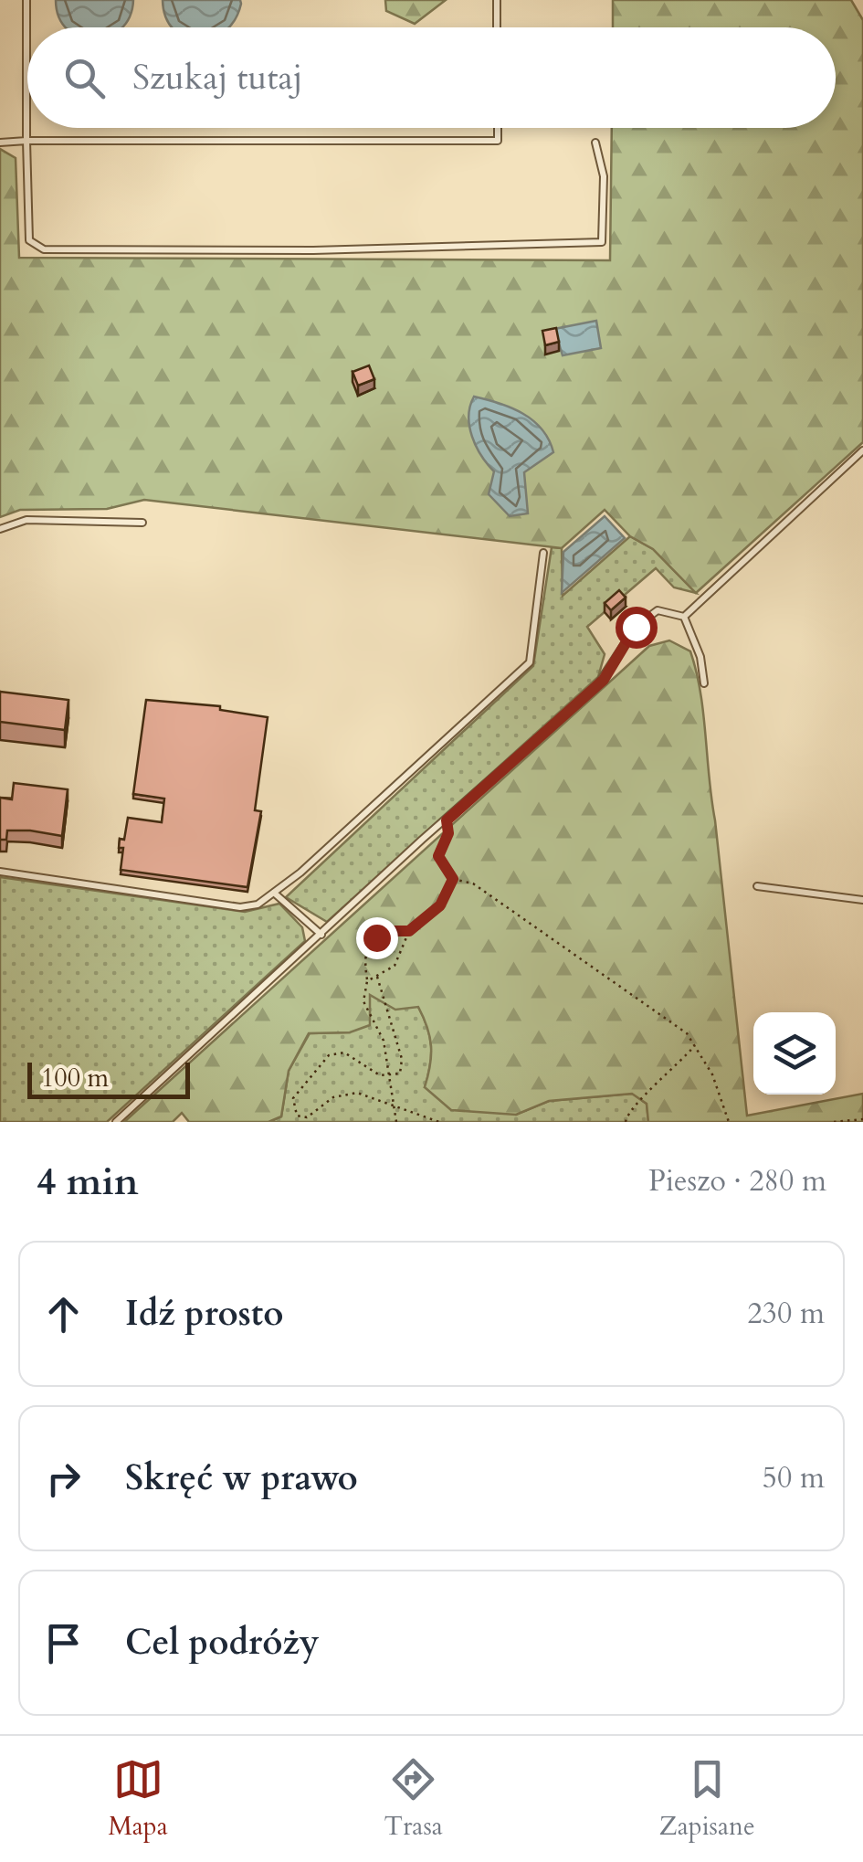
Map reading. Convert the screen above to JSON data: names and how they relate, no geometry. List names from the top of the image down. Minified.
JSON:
{"scale_bar":"100 m","page":{"search":"Szukaj tutaj","scale":"100 m","heading":["4 min","Pieszo · 280 m"],"list":[["Idź prosto","230 m"],["Skręć w prawo","50 m"],"Cel podróży"],"nav":["Mapa","Trasa","Zapisane"]}}
